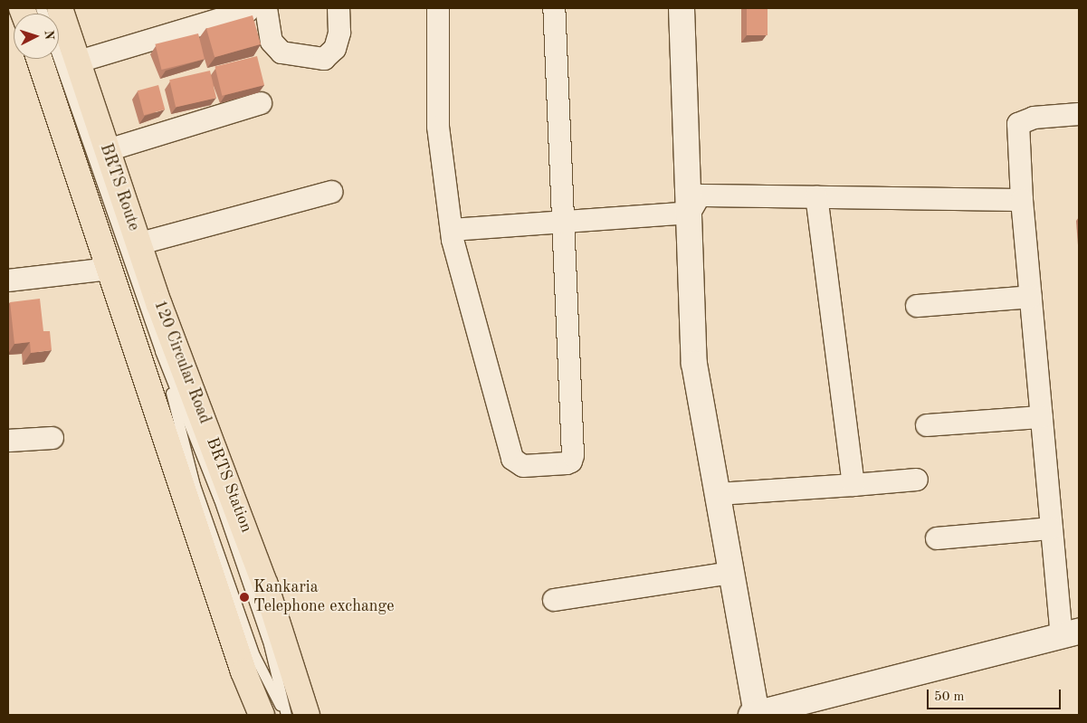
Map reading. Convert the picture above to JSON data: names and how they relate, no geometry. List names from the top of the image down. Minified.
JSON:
{"streets":{"main road":["120 Circular Road"],"lane":["BRTS Route","BRTS Station"]},"crossings":[["BRTS Route","BRTS Station"]],"places":["Kankaria Telephone exchange"],"scale_bar":"50 m","north":"right"}
